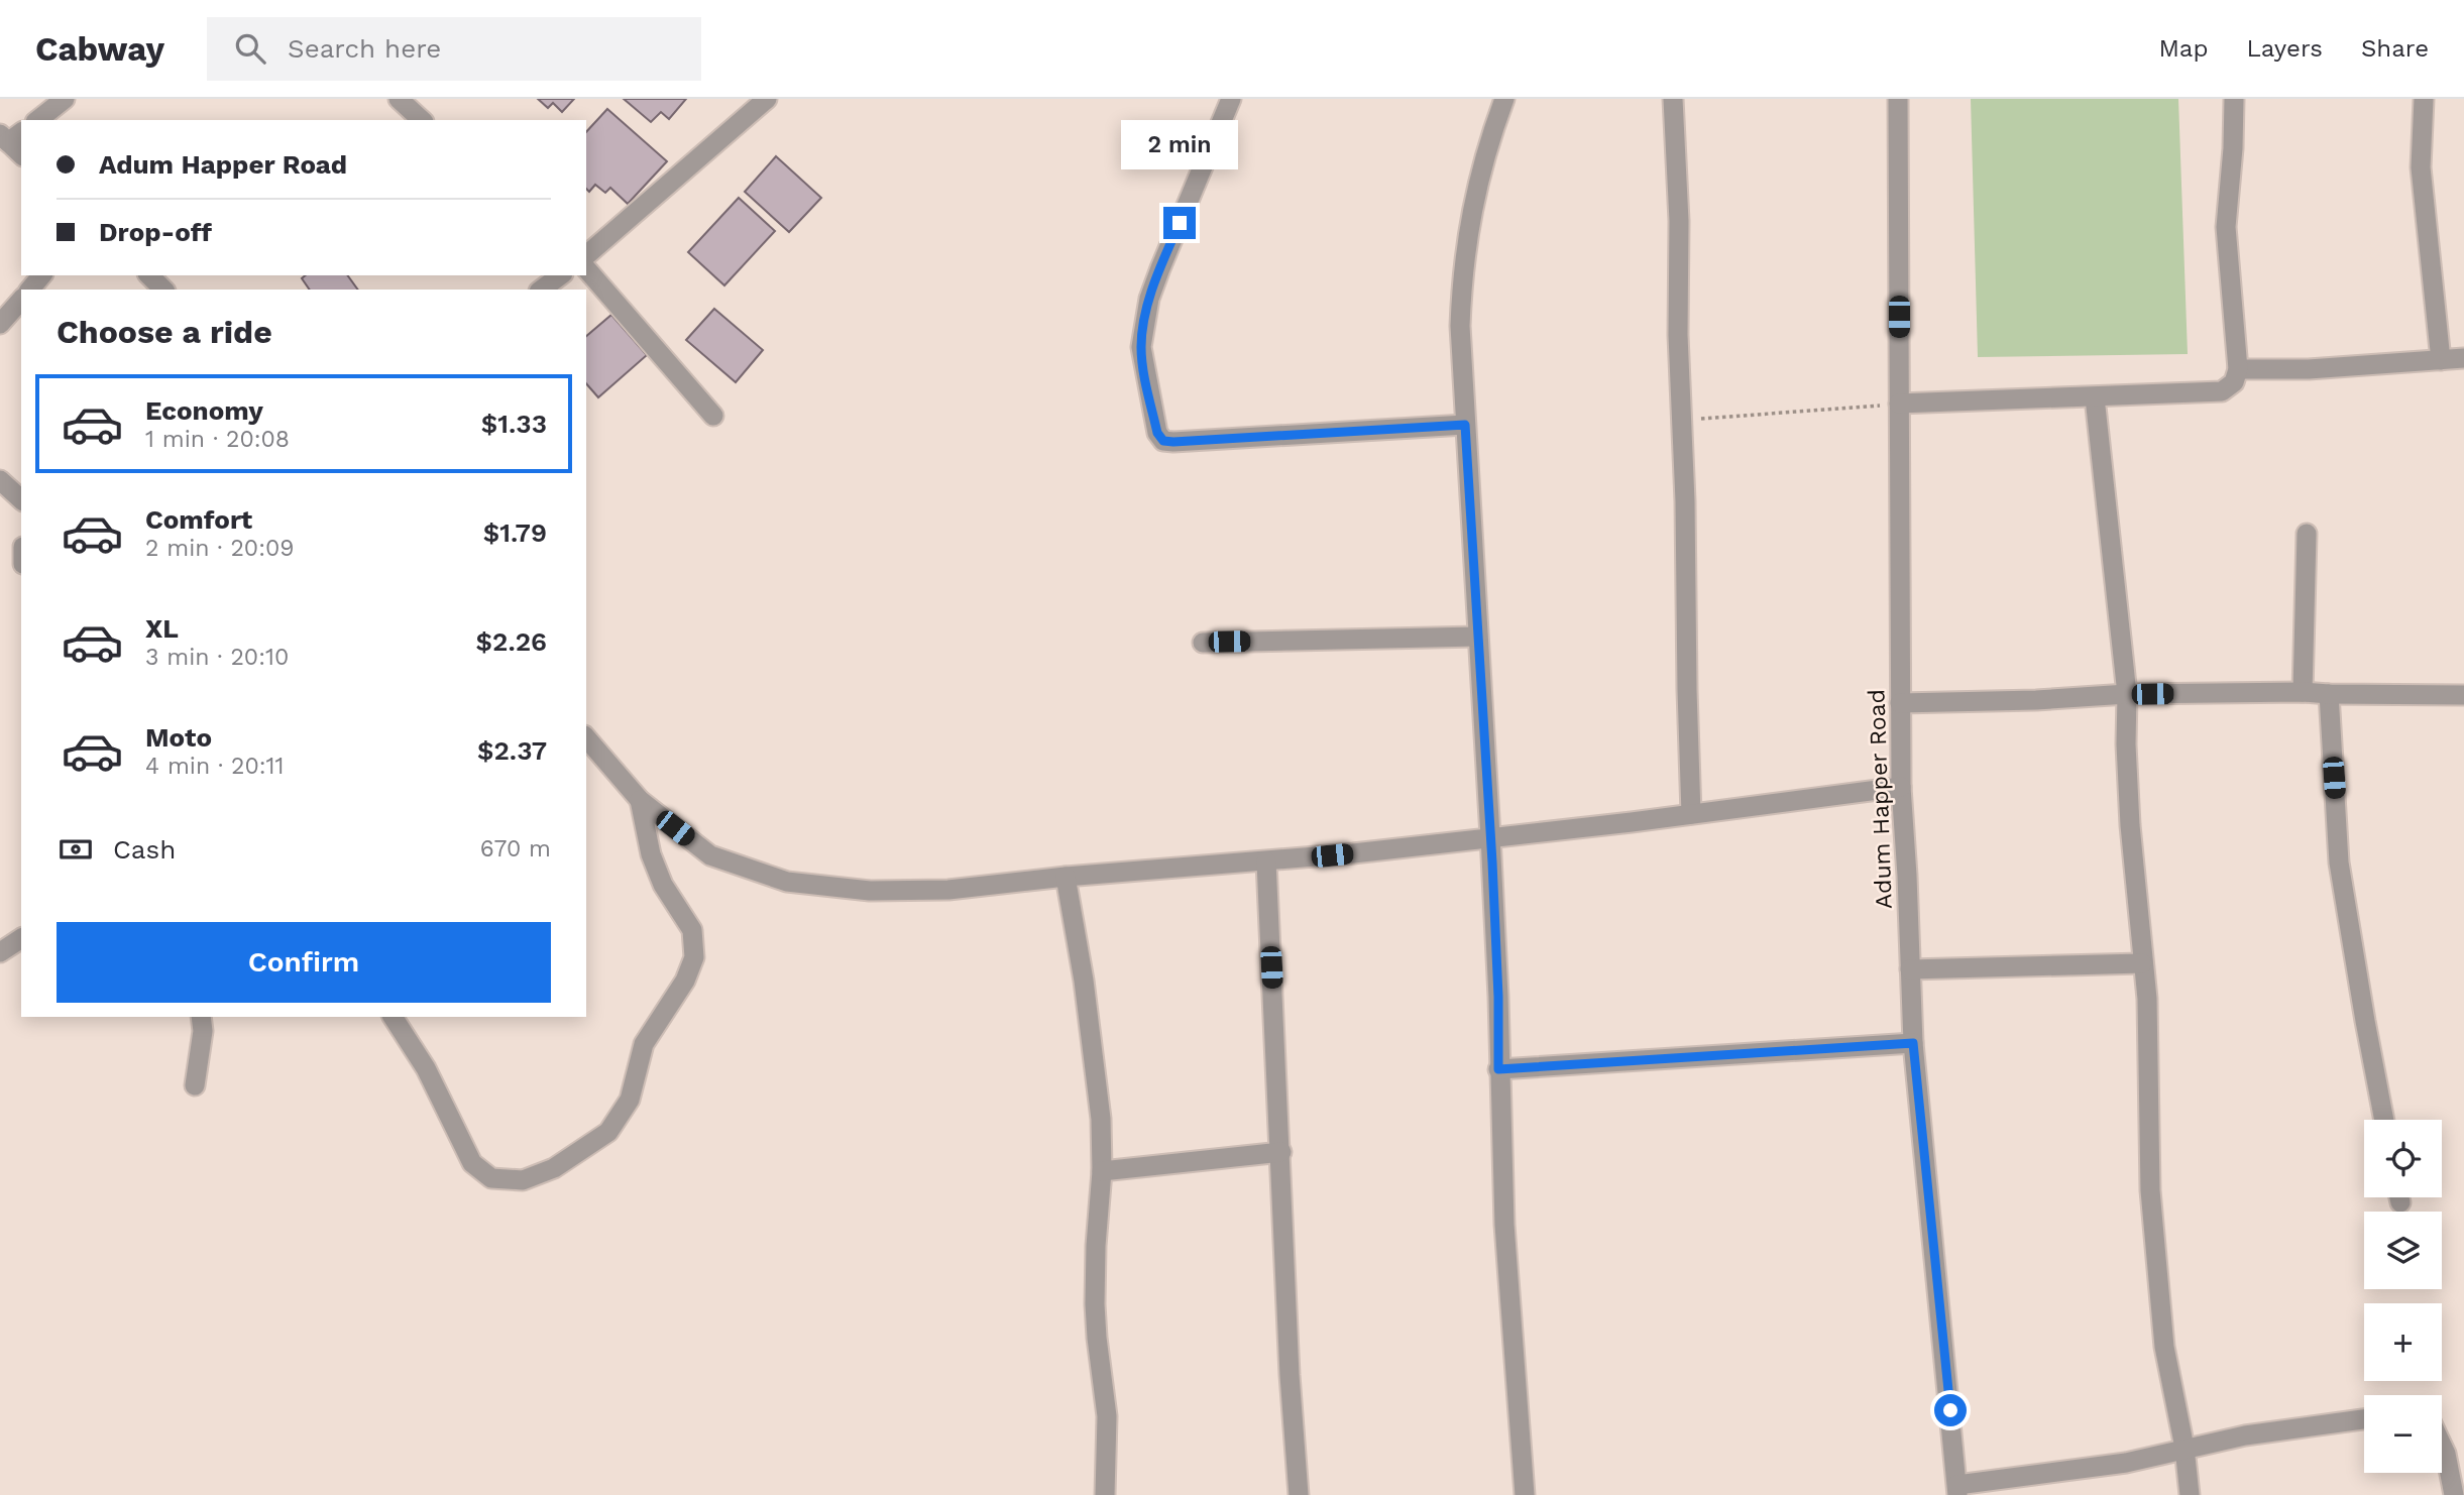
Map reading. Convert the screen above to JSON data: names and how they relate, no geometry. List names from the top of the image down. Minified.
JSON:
{"streets":{"street":["Adum Happer Road"]},"page":{"header":"Cabway","search":"Search here","nav":["Map","Layers","Share"],"bubble":"2 min","banner":["Adum Happer Road","Drop-off"],"heading":"Choose a ride","list":[{"name":"Economy","note":"1 min · 20:08","value":"$1.33"},{"name":"Comfort","note":"2 min · 20:09","value":"$1.79"},{"name":"XL","note":"3 min · 20:10","value":"$2.26"},{"name":"Moto","note":"4 min · 20:11","value":"$2.37"}],"pay":["Cash","670 m"],"buttons":"Confirm","map_buttons":["+","−"]}}
